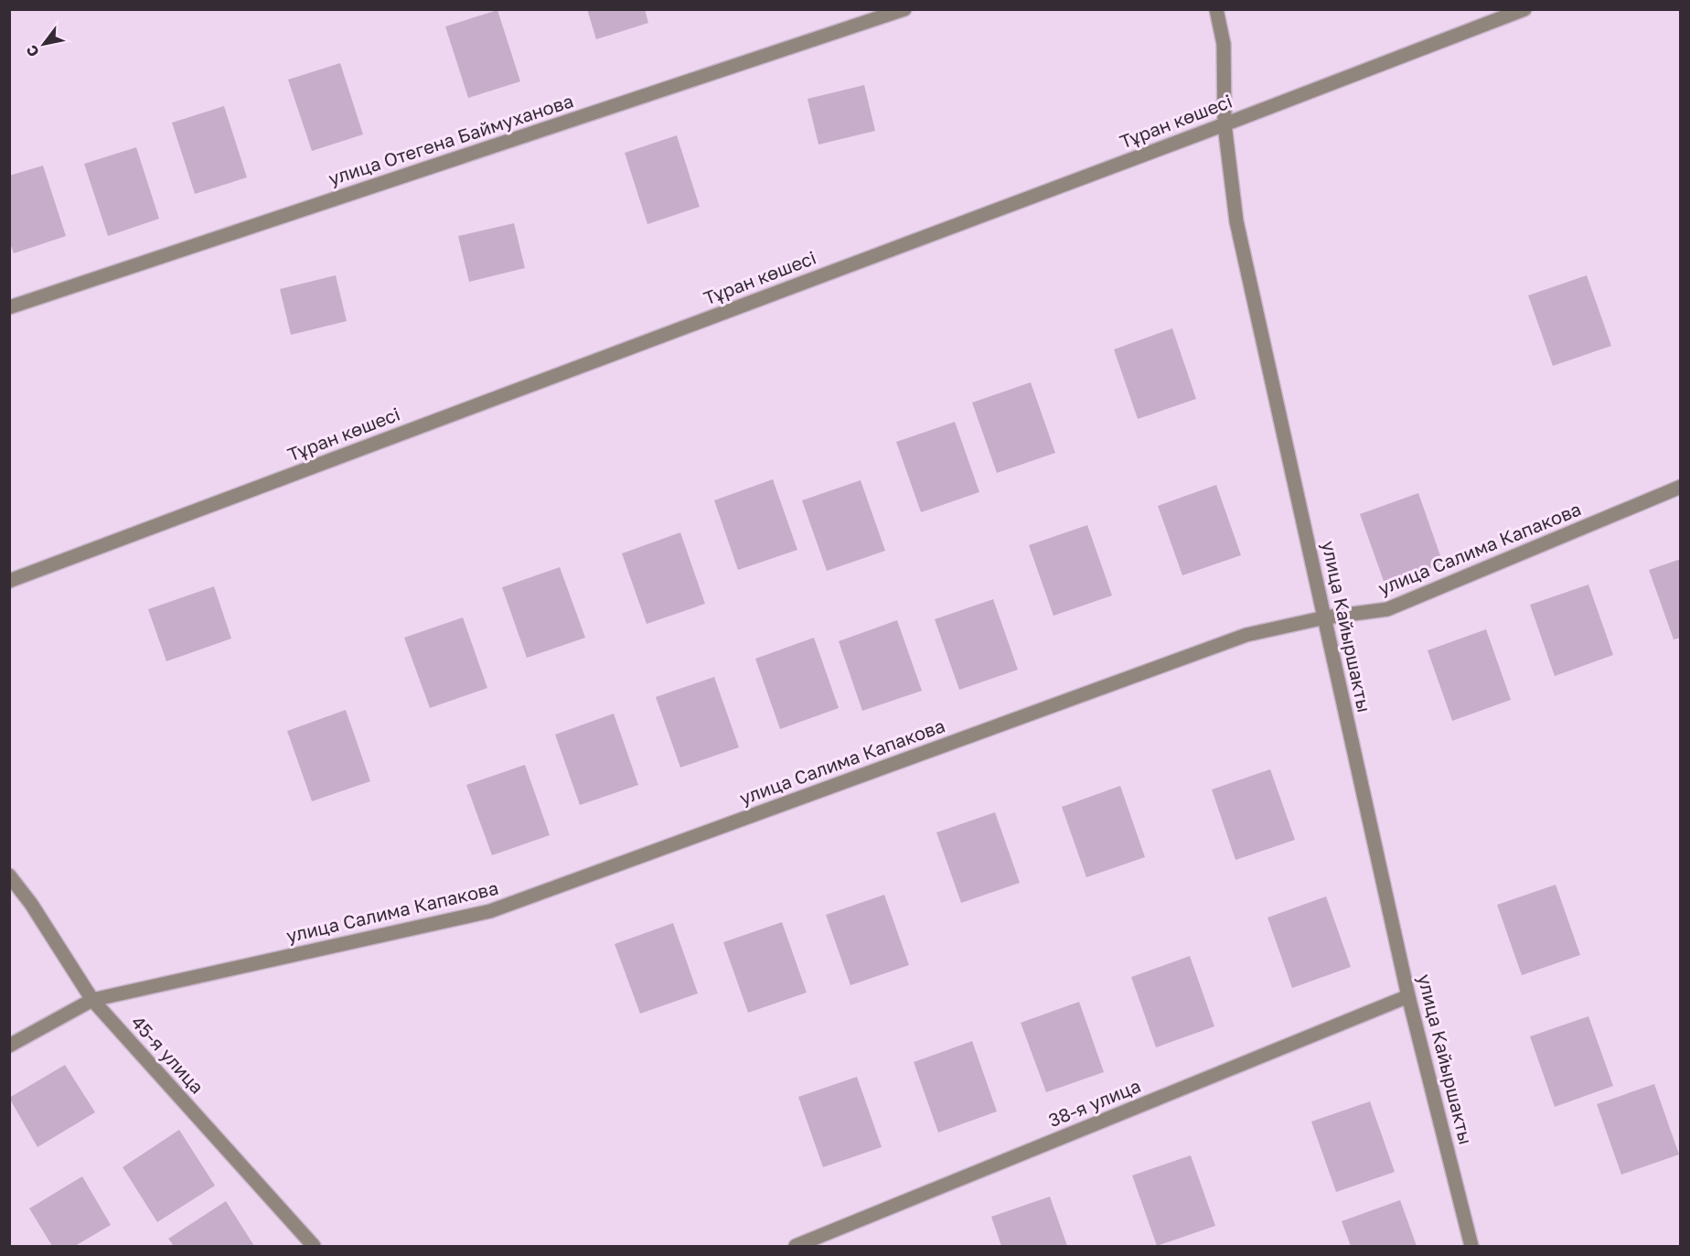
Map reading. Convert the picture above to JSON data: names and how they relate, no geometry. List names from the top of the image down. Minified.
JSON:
{"streets":{"street":["Тұран көшесі","улица Отегена Баймуханова","улица Салима Капакова","улица Кайыршакты","45-я улица","38-я улица"]},"crossings":[["Тұран көшесі","улица Кайыршакты"],["улица Салима Капакова","улица Кайыршакты"],["улица Салима Капакова","45-я улица"],["улица Кайыршакты","38-я улица"]],"north":"bottom left"}
